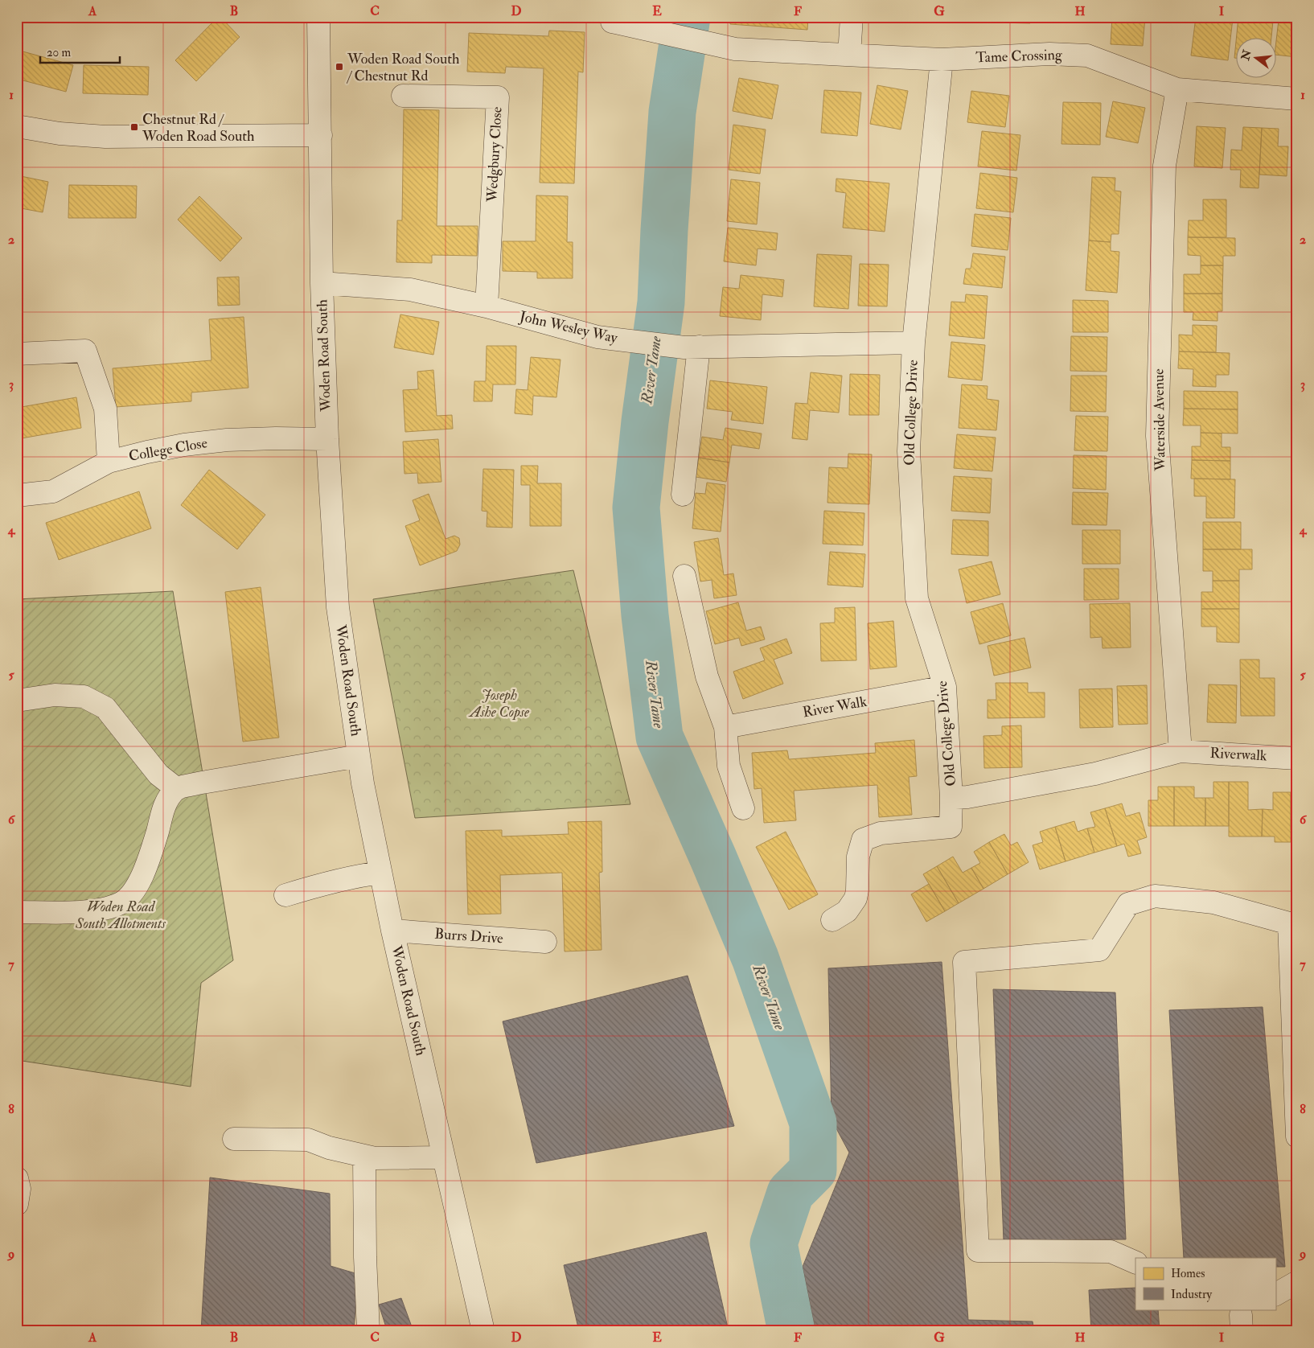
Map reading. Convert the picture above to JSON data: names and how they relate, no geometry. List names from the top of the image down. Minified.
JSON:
{"streets":{"street":["Tame Crossing","Wedgbury Close","John Wesley Way","Woden Road South","Old College Drive","Waterside Avenue","College Close","River Walk","Riverwalk","Burrs Drive"]},"crossings":[["Tame Crossing","Old College Drive"],["Tame Crossing","Waterside Avenue"],["Wedgbury Close","John Wesley Way"],["John Wesley Way","Woden Road South"],["John Wesley Way","Old College Drive"],["Woden Road South","College Close"],["Woden Road South","Burrs Drive"],["Old College Drive","Waterside Avenue"],["Old College Drive","River Walk"],["Old College Drive","Riverwalk"],["Waterside Avenue","Riverwalk"]],"water":["River Tame"],"parks":["Joseph Ashe Copse","Woden Road South Allotments"],"places":{"transit":["Woden Road South / Chestnut Rd","Chestnut Rd / Woden Road South"]},"legend":["Homes","Industry"],"scale_bar":"20 m","north":"left","grid":{"columns":["A","B","C","D","E","F","G","H","I"],"rows":["1","2","3","4","5","6","7","8","9"]}}
